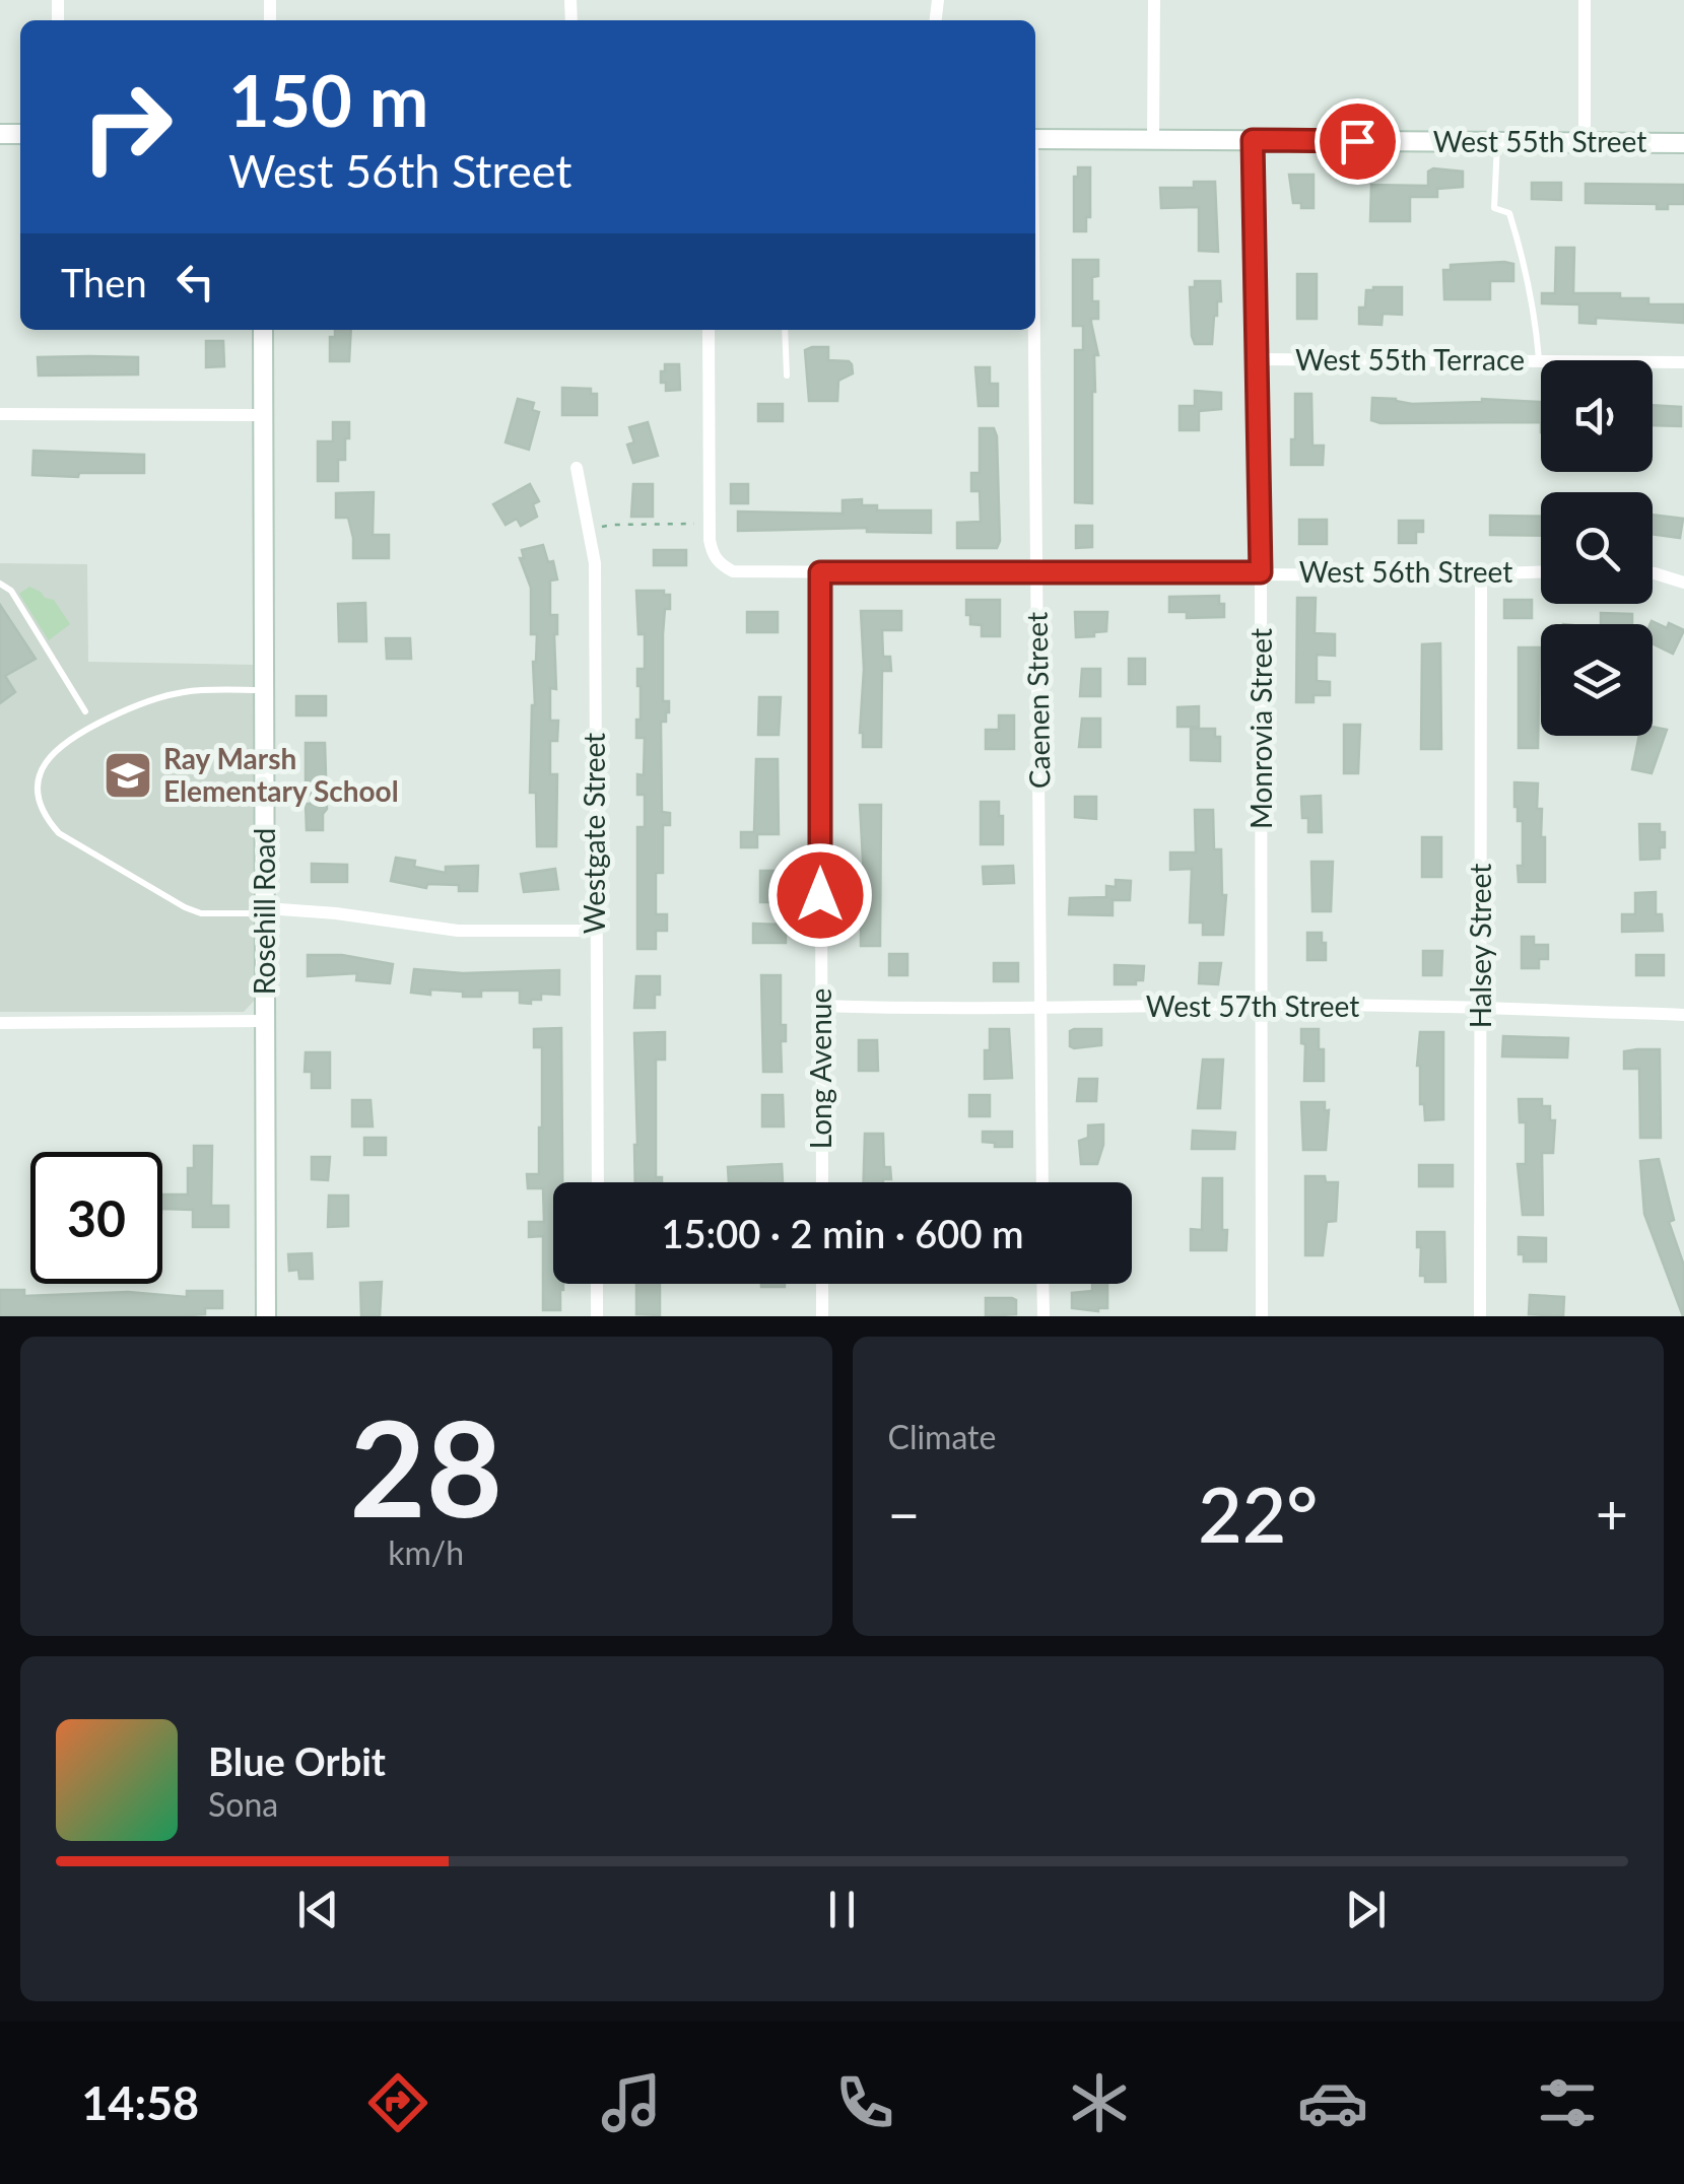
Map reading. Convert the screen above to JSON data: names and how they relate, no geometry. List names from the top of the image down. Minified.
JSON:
{"streets":{"street":["West 55th Street","West 55th Terrace","West 56th Street","Caenen Street","Monrovia Street","Westgate Street","Rosehill Road","Halsey Street","West 57th Street","Long Avenue"]},"crossings":[["West 55th Street","Monrovia Street"],["West 55th Terrace","Monrovia Street"],["West 56th Street","Caenen Street"],["West 56th Street","Monrovia Street"],["West 56th Street","Halsey Street"],["West 56th Street","Long Avenue"],["Caenen Street","West 57th Street"],["Monrovia Street","West 57th Street"],["Halsey Street","West 57th Street"],["West 57th Street","Long Avenue"]],"places":{"school or university":["Ray Marsh Elementary School"]},"page":{"turn":["150 m","West 56th Street"],"then":"Then","limit":"30","trip":"15:00 · 2 min · 600 m","tile":[["28","km/h"],"Climate"],"heat":["−","22°","+"],"song":["Blue Orbit","Sona"],"tabs":"14:58"}}
